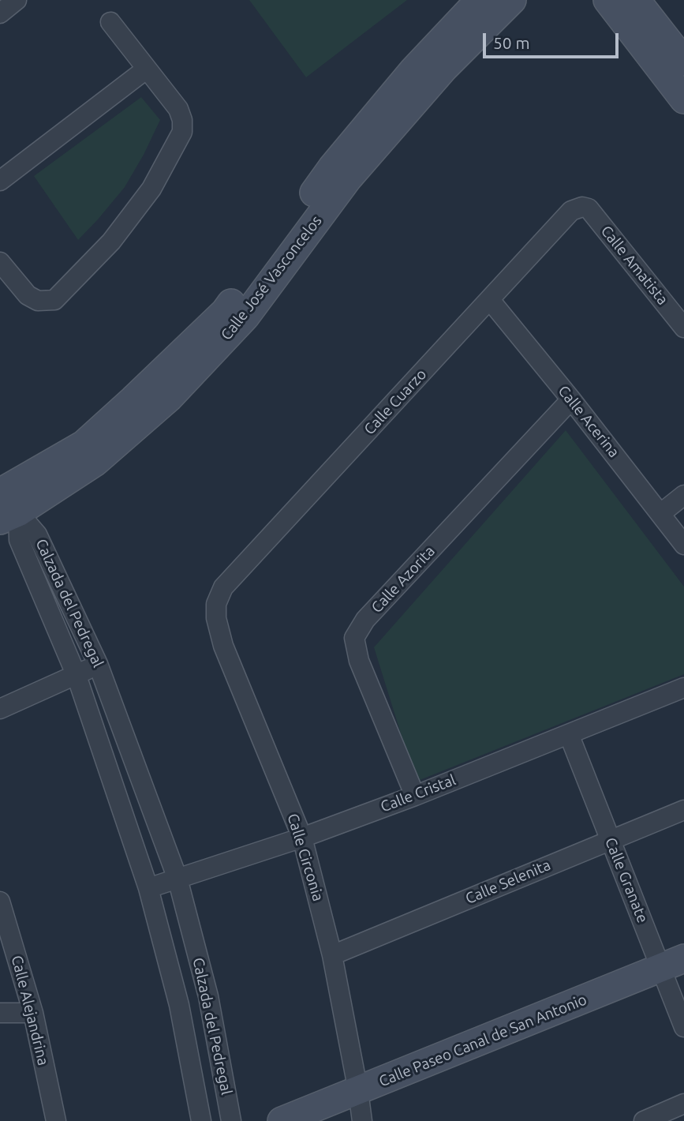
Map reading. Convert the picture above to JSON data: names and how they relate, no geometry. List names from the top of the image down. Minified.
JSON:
{"streets":{"street":["Calle Amatista","Calle José Vasconcelos","Calle Cuarzo","Calle Acerina","Calle Azorita","Calzada del Pedregal","Calle Cristal","Calle Circonia","Calle Granate","Calle Selenita","Calle Alejandrina","Calle Paseo Canal de San Antonio"]},"crossings":[["Calle Amatista","Calle Cuarzo"],["Calle José Vasconcelos","Calzada del Pedregal"],["Calle Cuarzo","Calle Acerina"],["Calle Cuarzo","Calle Circonia"],["Calle Acerina","Calle Azorita"],["Calle Azorita","Calle Cristal"],["Calzada del Pedregal","Calle Cristal"],["Calle Cristal","Calle Circonia"],["Calle Cristal","Calle Granate"],["Calle Circonia","Calle Selenita"],["Calle Circonia","Calle Paseo Canal de San Antonio"],["Calle Granate","Calle Selenita"],["Calle Granate","Calle Paseo Canal de San Antonio"]],"scale_bar":"50 m"}
